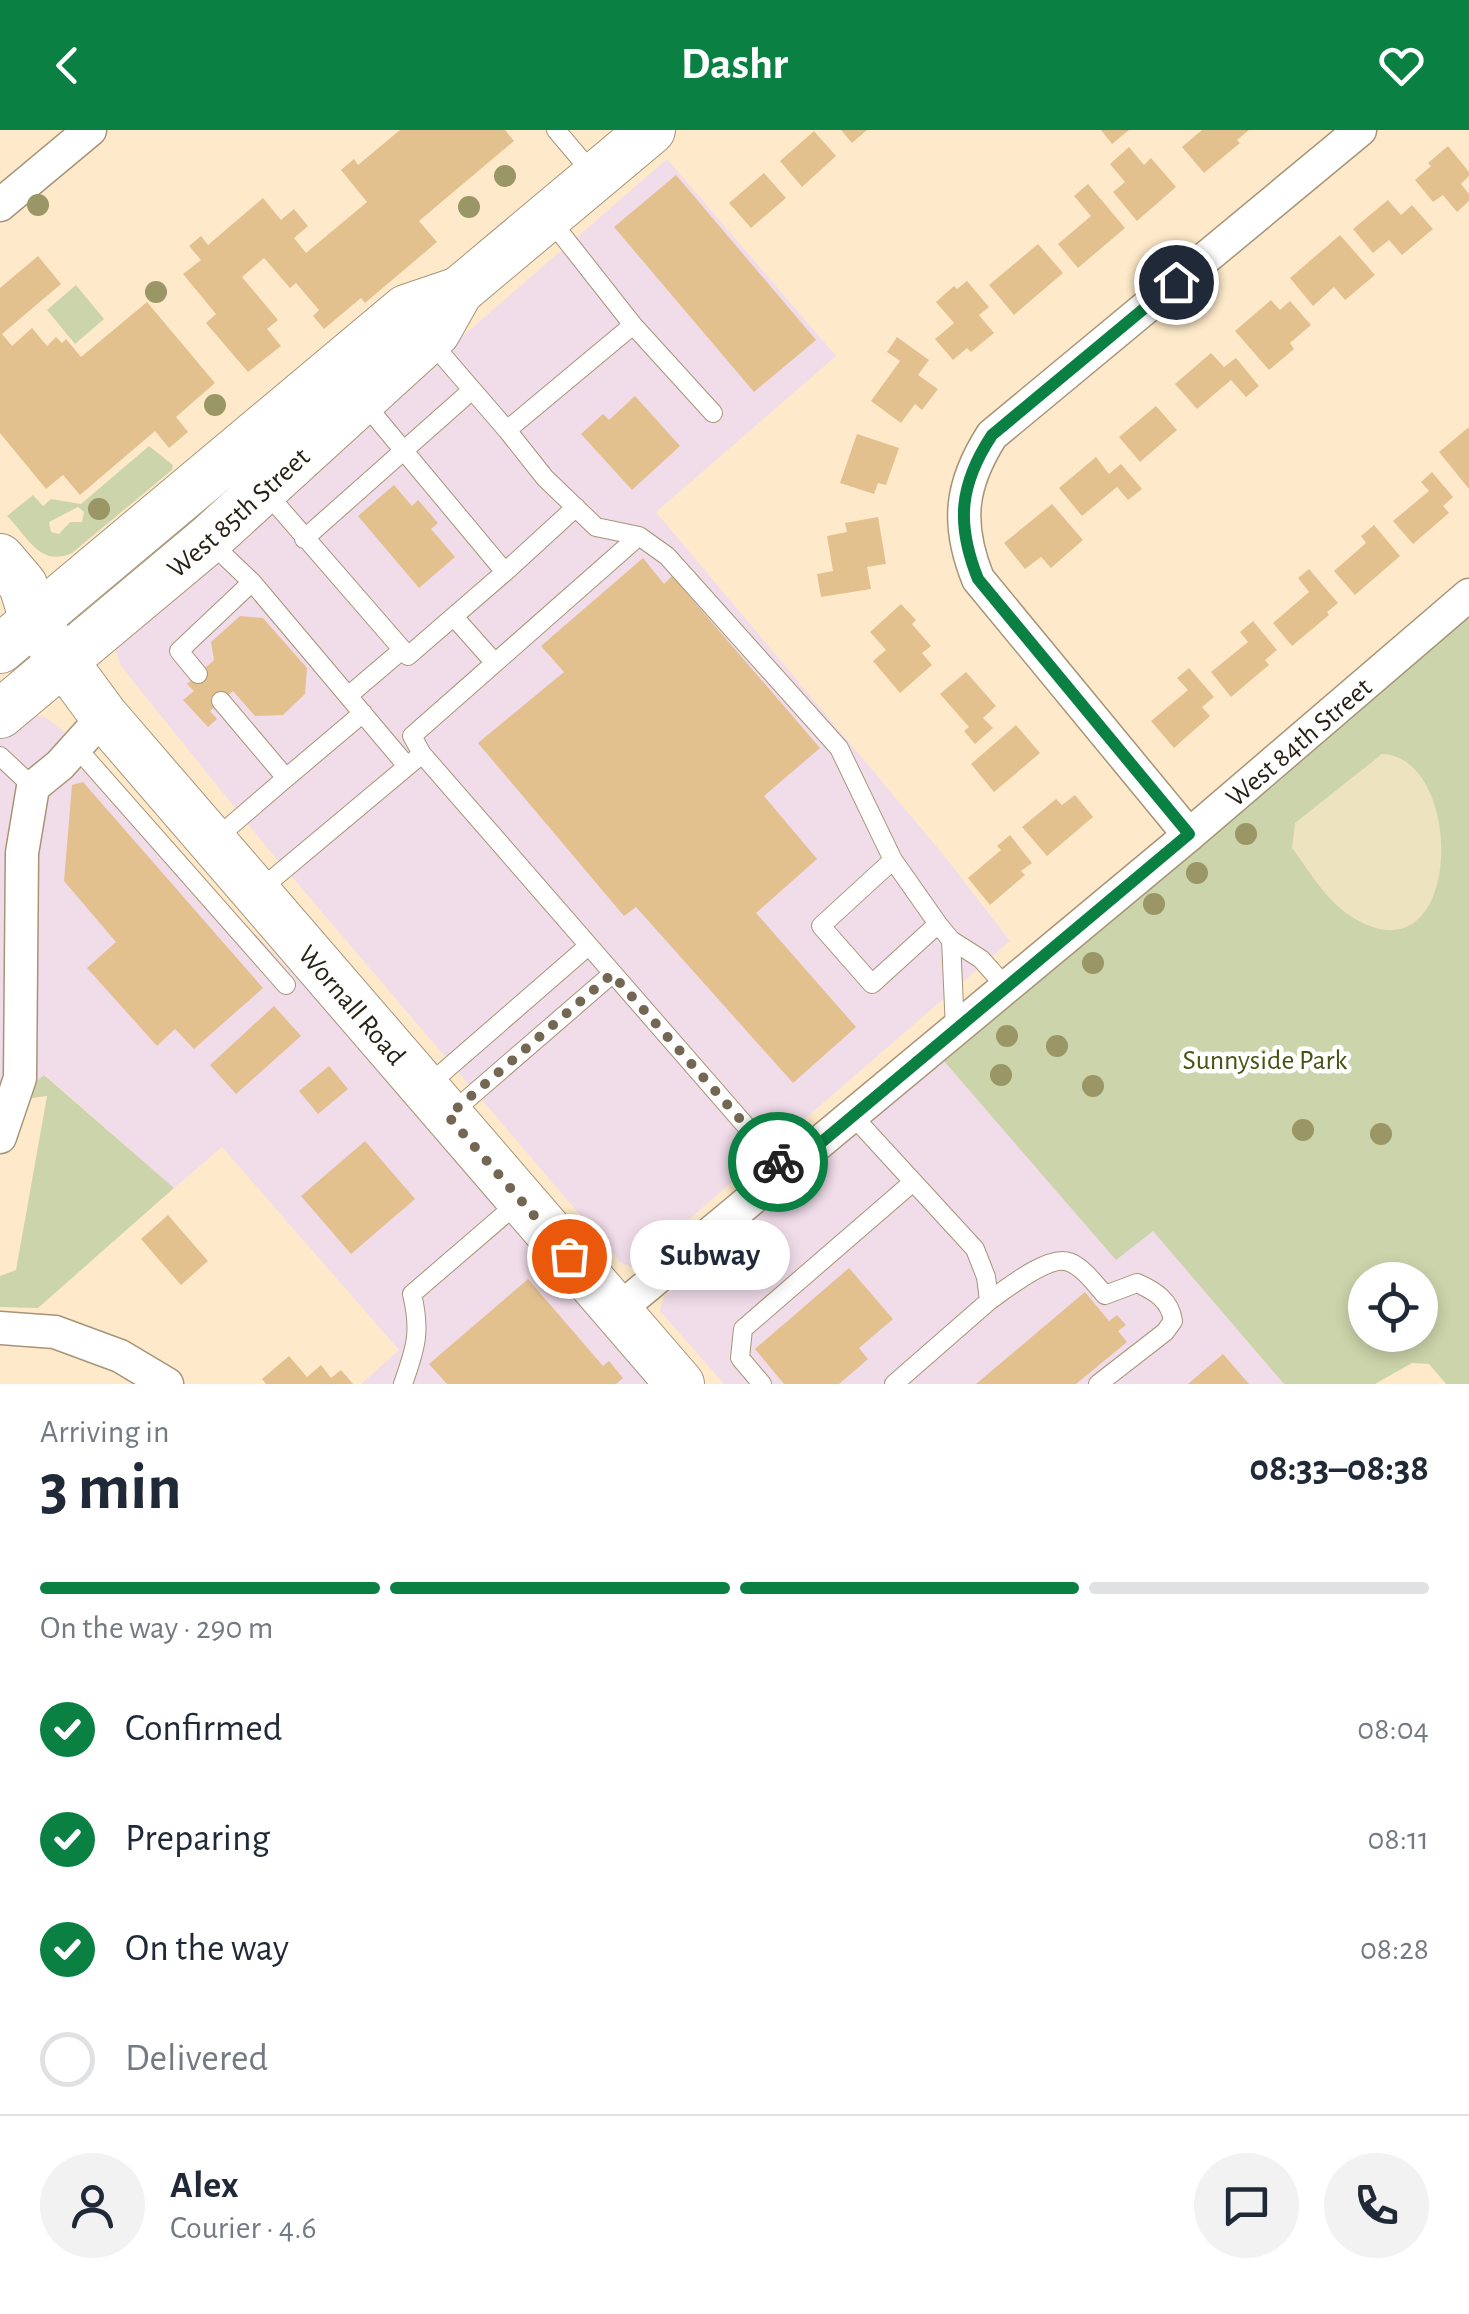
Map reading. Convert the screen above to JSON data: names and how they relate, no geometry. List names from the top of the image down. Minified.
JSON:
{"streets":{"main road":["West 85th Street","Wornall Road"],"street":["West 84th Street"]},"crossings":[["West 85th Street","Wornall Road"],["West 84th Street","Wornall Road"]],"parks":["Sunnyside Park"],"places":["Subway"],"page":{"header":"Dashr","bubble":"Subway","heading":["3 min","Arriving in","08:33–08:38"],"panel":["Alex","Courier · 4.6"],"bar":"On the way · 290 m","list":[["Confirmed","08:04"],["Preparing","08:11"],["On the way","08:28"],"Delivered"]}}
